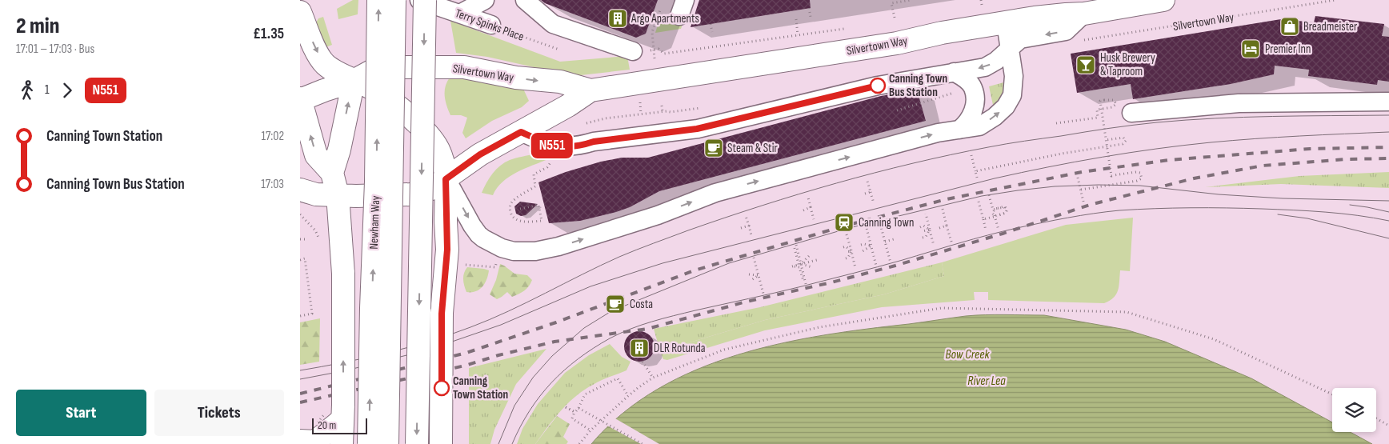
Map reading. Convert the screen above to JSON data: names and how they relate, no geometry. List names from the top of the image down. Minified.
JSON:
{"streets":{"main road":["Silvertown Way","Newham Way"],"street":["Terry Spinks Place"]},"water":["Bow Creek","River Lea"],"places":{"building":["Argo Apartments","DLR Rotunda"],"shop":["Breadmeister"],"hotel":["Premier Inn"],"bar":["Husk Brewery & Taproom"],"other":["Canning Town Bus Station","Canning Town Station"],"cafe":["Steam & Stir","Costa"],"station":["Canning Town"]},"lines":["bus line N551"],"scale_bar":"20 m","page":{"heading":["2 min","17:01 – 17:03 · Bus","£1.35"],"on_map":"N551","legs":["1","N551"],"list":[{"name":"Canning Town Station","value":"17:02"},{"name":"Canning Town Bus Station","value":"17:03"}],"buttons":["Start","Tickets"],"scale":"20 m"}}
